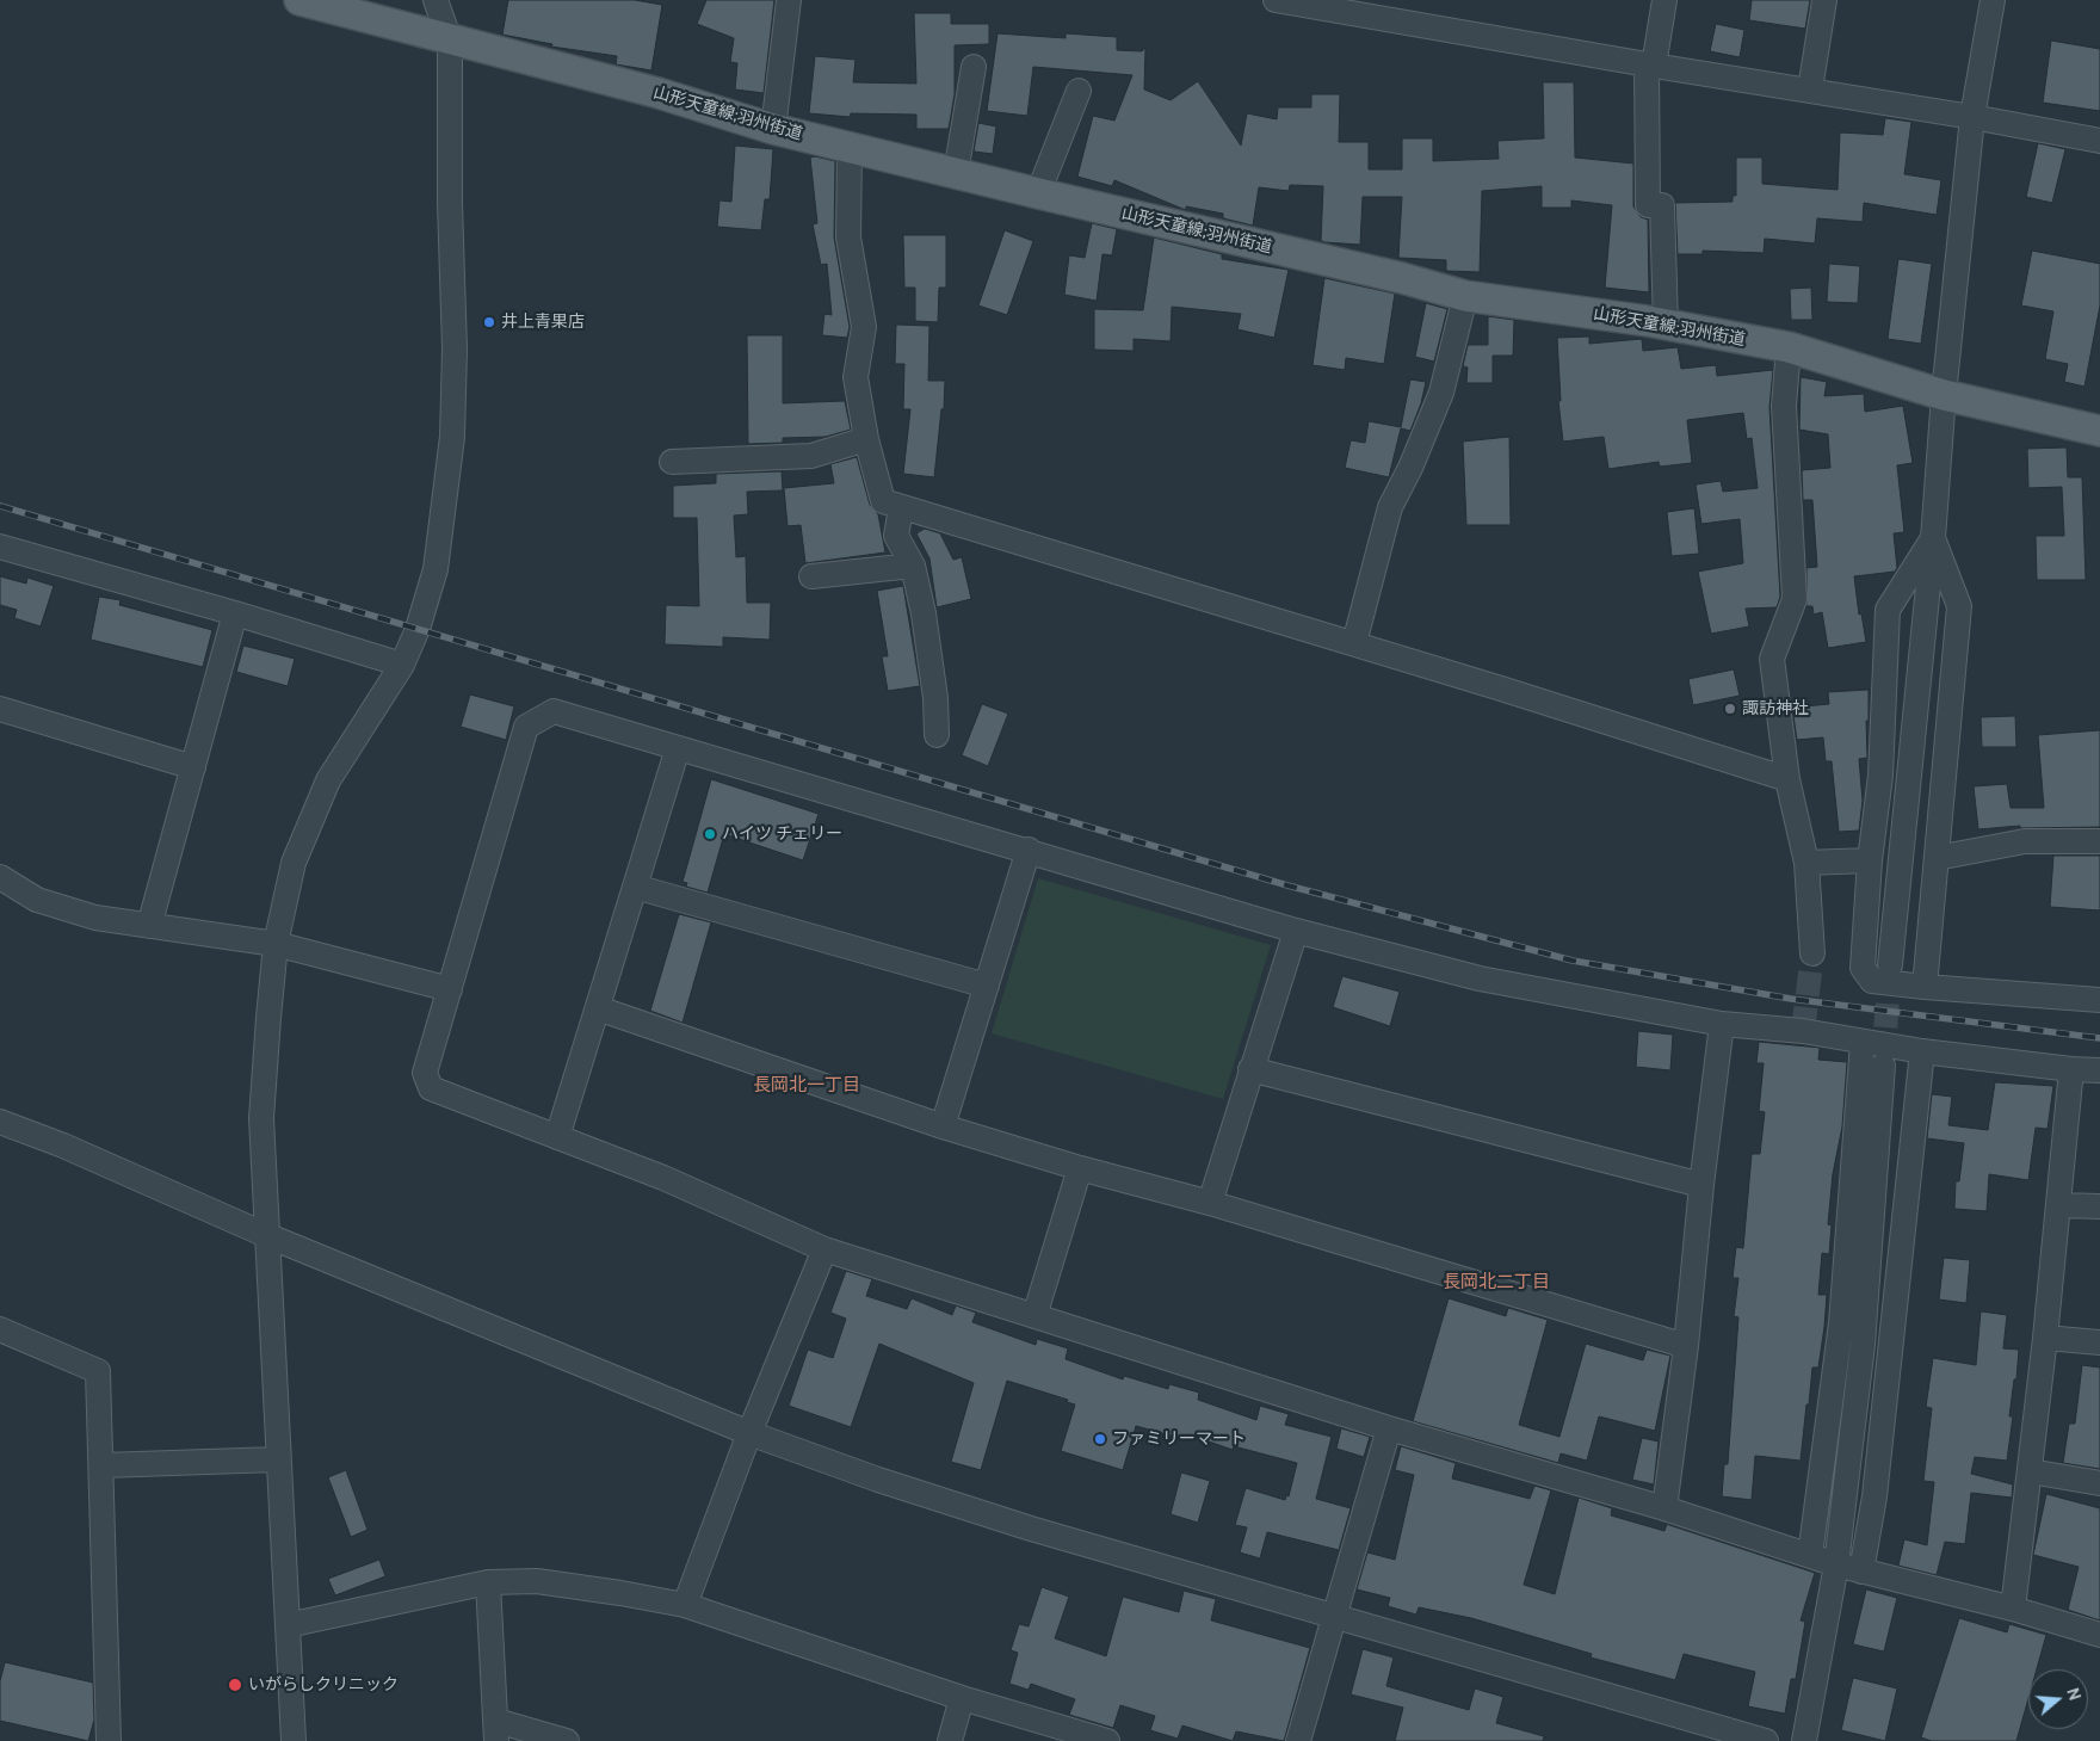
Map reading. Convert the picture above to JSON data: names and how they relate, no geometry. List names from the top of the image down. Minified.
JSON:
{"streets":{"main road":["山形天童線;羽州街道"]},"districts":["長岡北一丁目","長岡北二丁目"],"places":["井上青果店","諏訪神社","ハイツ チェリー","ファミリーマート","いがらしクリニック"],"north":"right"}
